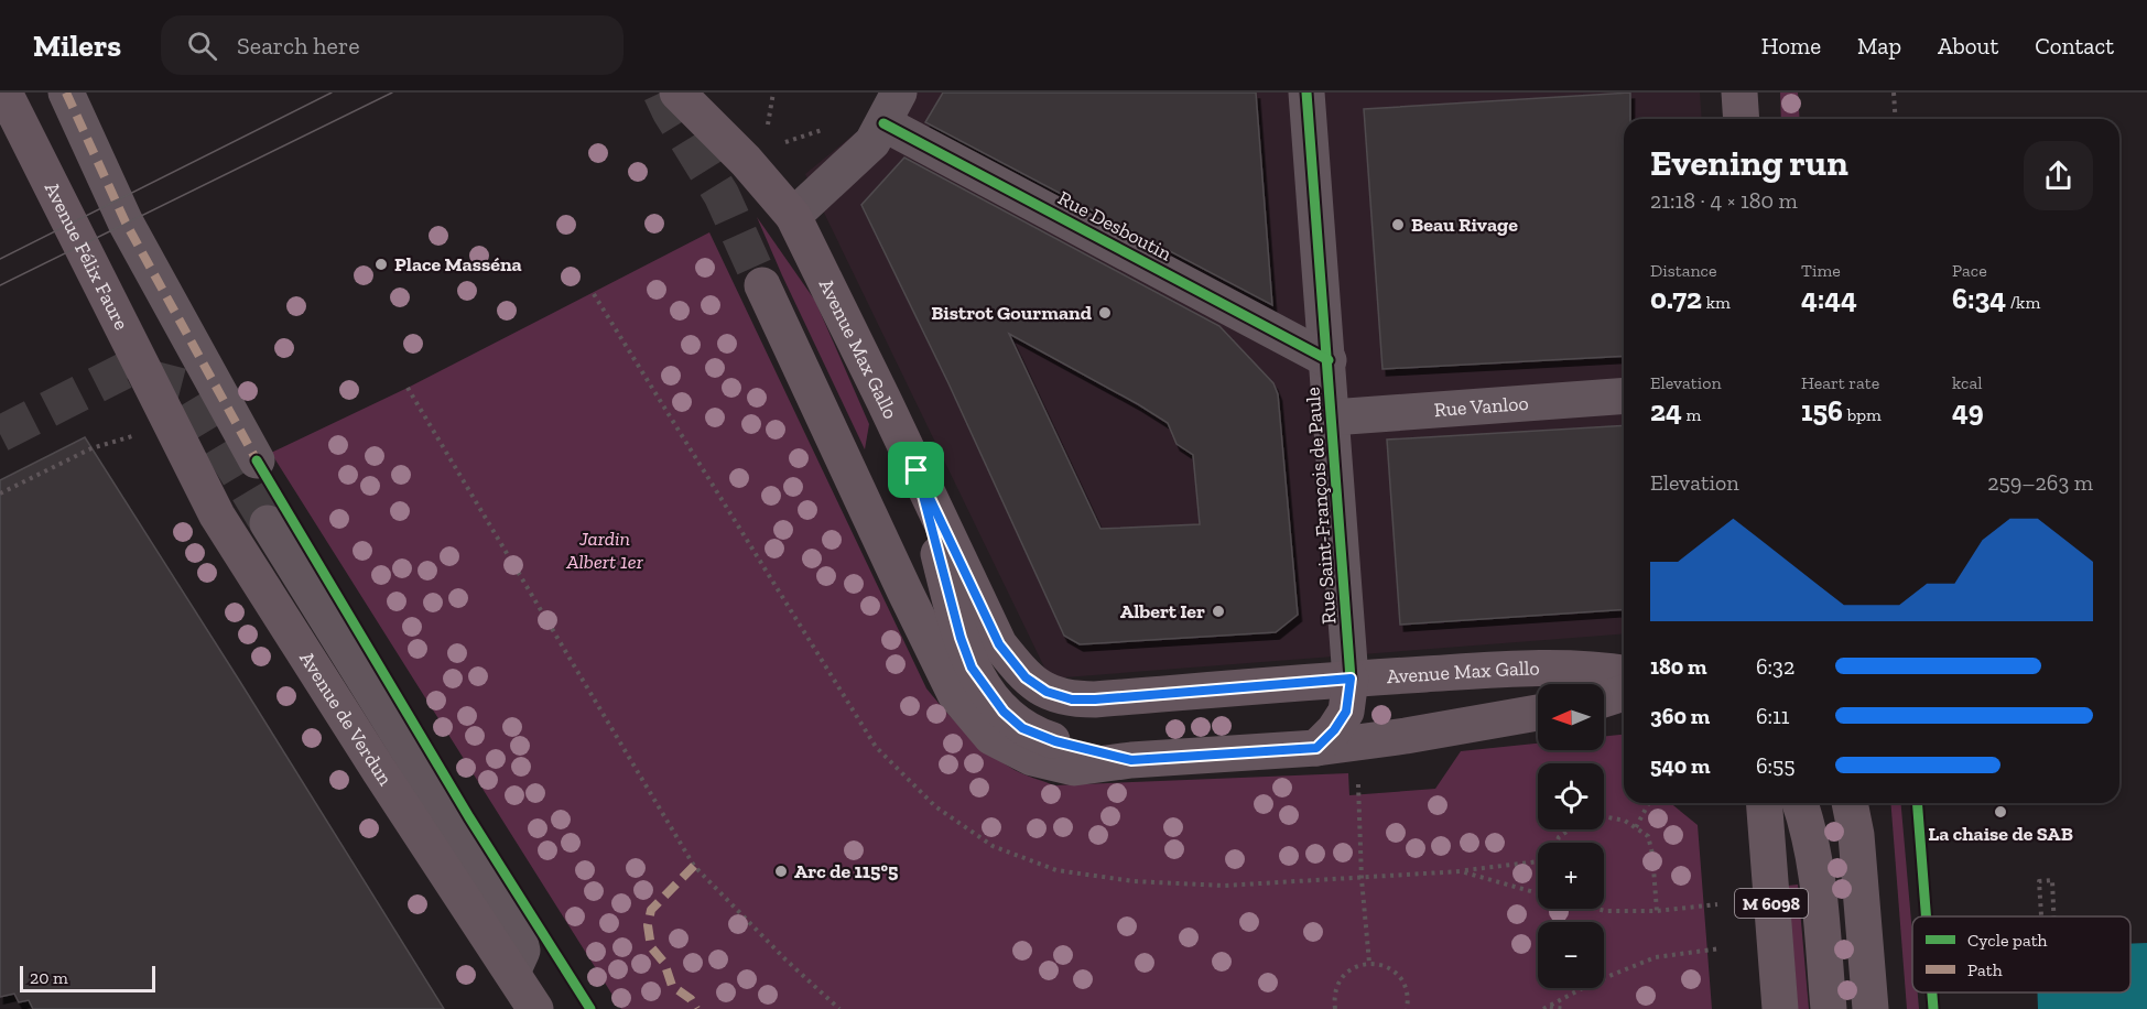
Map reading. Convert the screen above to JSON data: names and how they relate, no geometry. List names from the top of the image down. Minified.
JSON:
{"streets":{"main road":["Avenue Félix Faure","Avenue Max Gallo","Avenue de Verdun","M 6098"],"street":["Rue Desboutin","Rue Vanloo","Rue Saint-François de Paule"]},"crossings":[["Rue Desboutin","Rue Saint-François de Paule"],["Avenue Félix Faure","Avenue de Verdun"],["Avenue Max Gallo","Rue Saint-François de Paule"],["Rue Vanloo","Rue Saint-François de Paule"]],"parks":["Jardin Albert 1er"],"places":["Beau Rivage","Place Masséna","Bistrot Gourmand","Albert Ier","La chaise de SAB","Arc de 115°5"],"legend":["Cycle path","Path"],"scale_bar":"20 m","north":"left","page":{"header":"Milers","search":"Search here","nav":["Home","Map","About","Contact"],"heading":["Evening run","21:18 · 4 × 180 m"],"stats":[["Distance","0.72 km"],["Time","4:44"],["Pace","6:34 /km"],["Elevation","24 m"],["Heart rate","156 bpm"],["kcal","49"]],"chart":["Elevation","259–263 m"],"list":[{"name":"180 m","note":"6:32"},{"name":"360 m","note":"6:11"},{"name":"540 m","note":"6:55"}],"map_buttons":["+","−"],"scale":"20 m"}}
